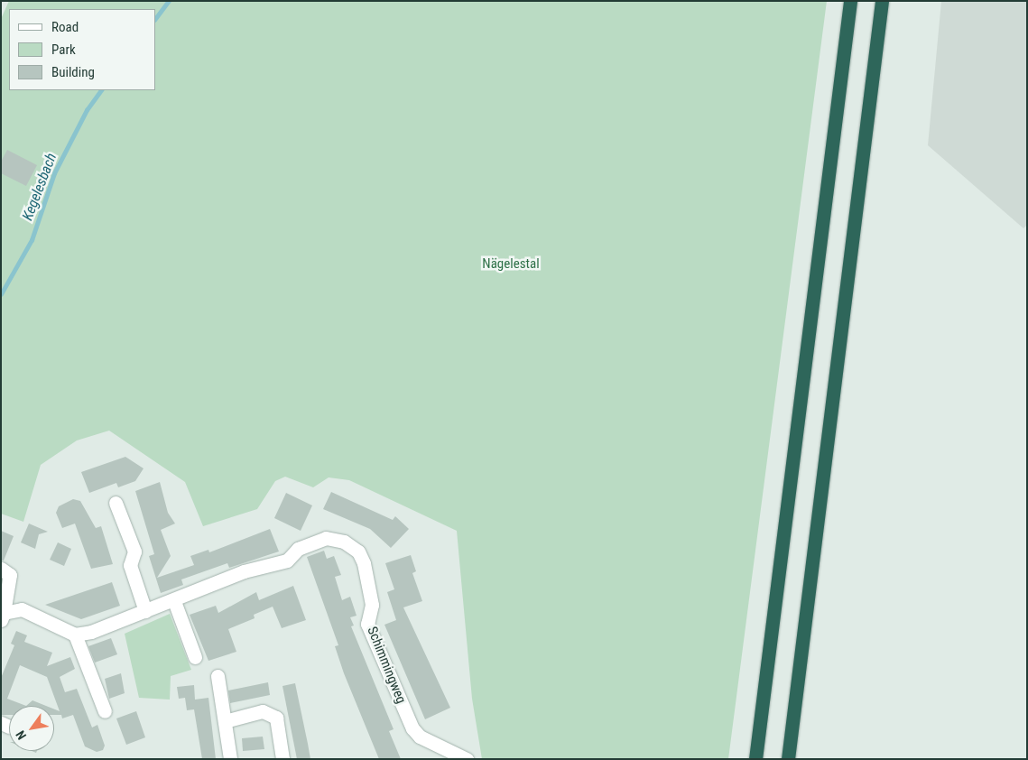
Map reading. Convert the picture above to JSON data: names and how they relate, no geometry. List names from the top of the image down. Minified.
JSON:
{"streets":{"street":["Schimmingweg"]},"water":["Kegelesbach"],"parks":["Nägelestal"],"legend":["Road","Park","Building"],"north":"bottom left"}
